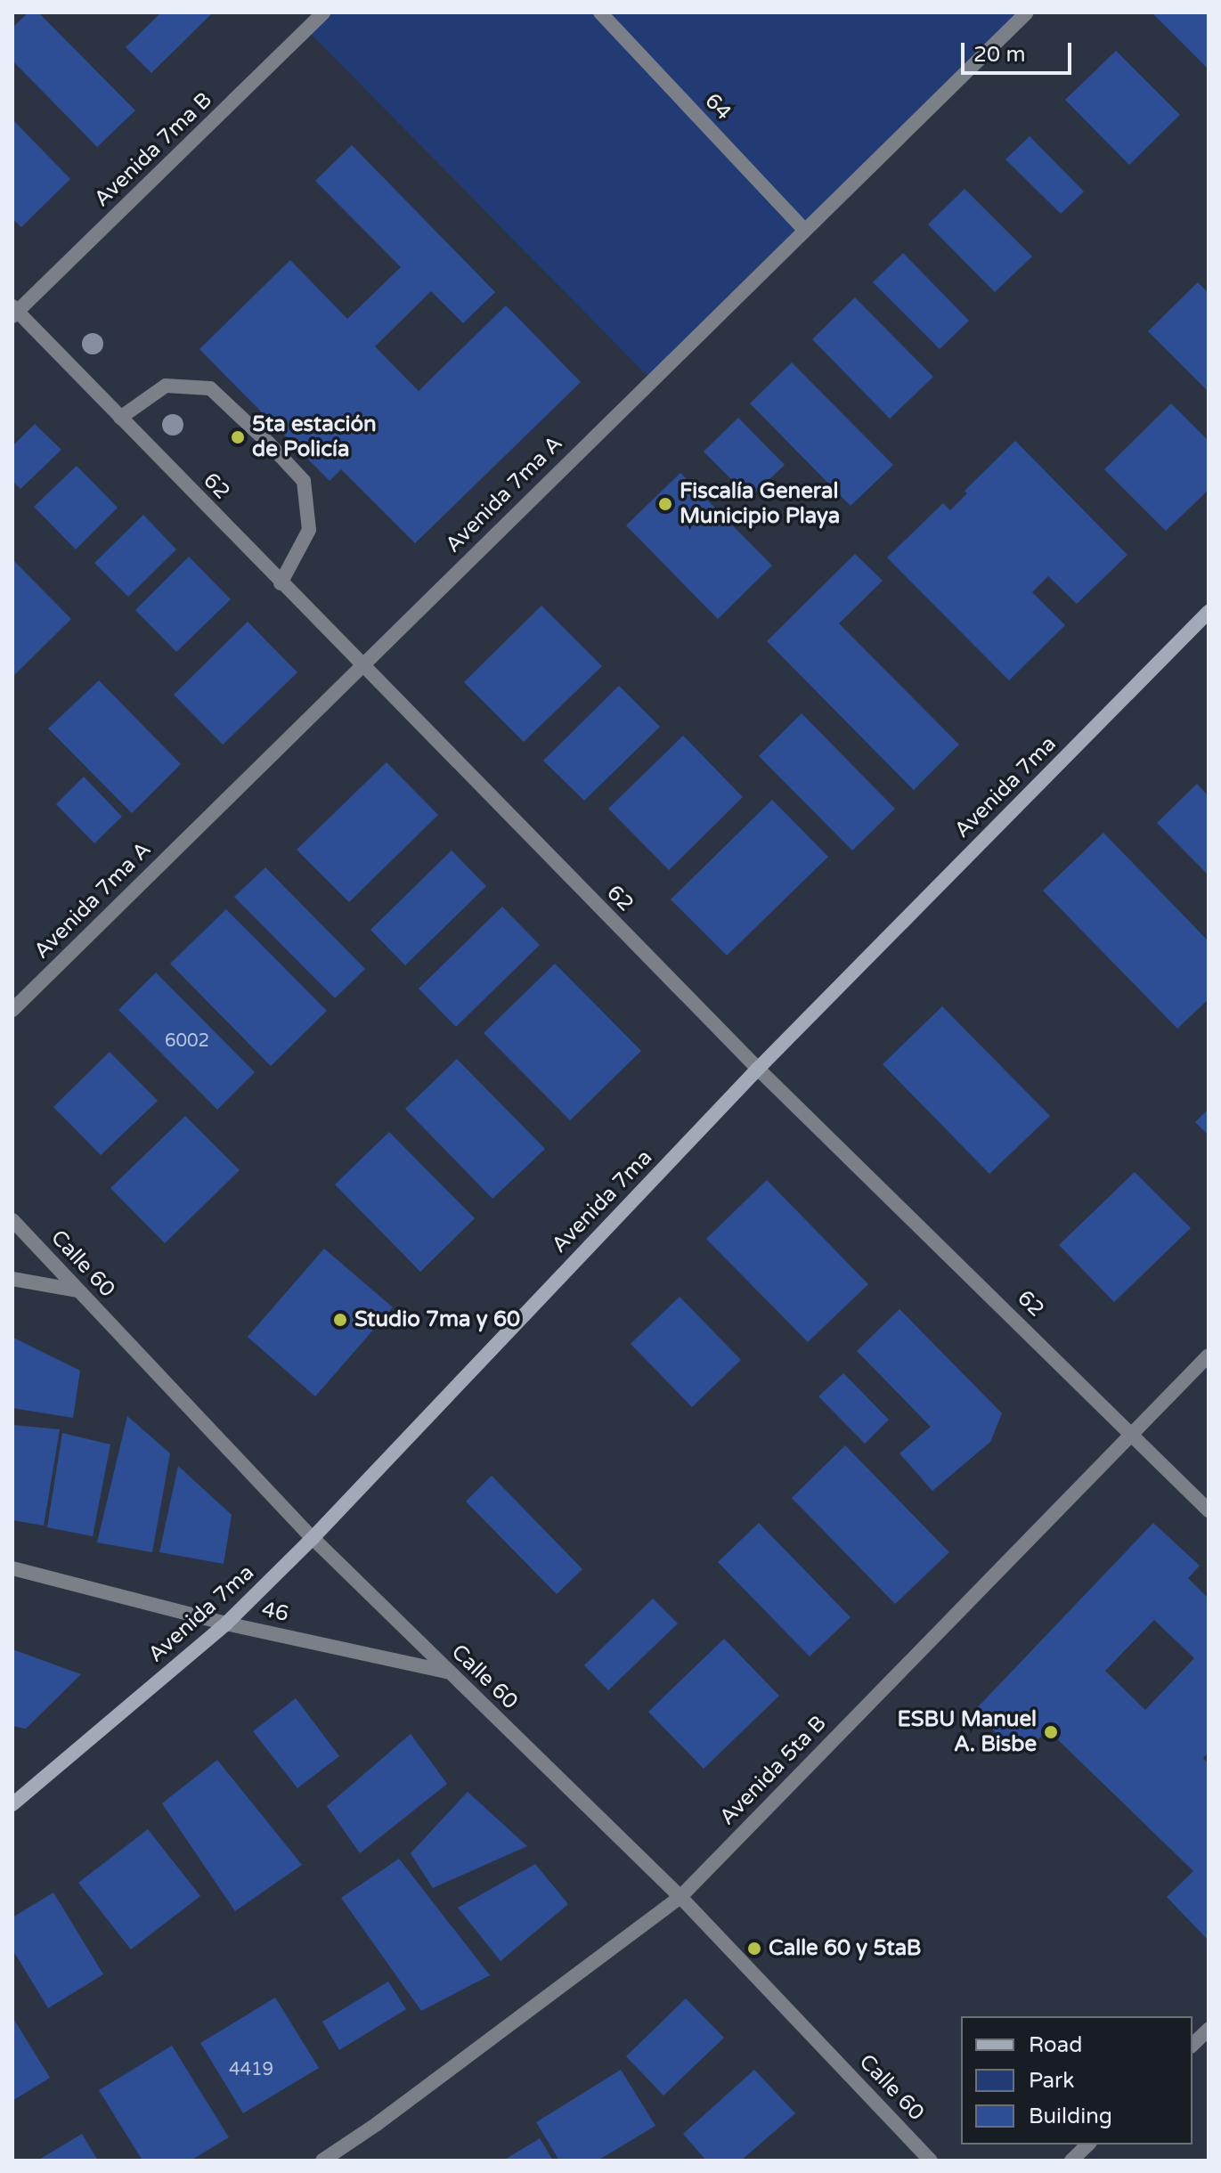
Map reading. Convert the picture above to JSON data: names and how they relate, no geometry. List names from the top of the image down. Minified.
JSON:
{"streets":{"main road":["Avenida 7ma"],"street":["64","Avenida 7ma B","62","Avenida 7ma A","Calle 60","46","Avenida 5ta B"]},"crossings":[["64","Avenida 7ma A"],["Avenida 7ma B","62"],["62","Avenida 7ma A"],["62","Avenida 7ma"],["62","Avenida 5ta B"],["Avenida 7ma","Calle 60"],["Avenida 7ma","46"],["Calle 60","46"],["Calle 60","Avenida 5ta B"]],"places":["5ta estación de Policía","Fiscalía General Municipio Playa","Studio 7ma y 60","ESBU Manuel A. Bisbe","Calle 60 y 5taB"],"house_numbers":["6002","4419"],"legend":["Road","Park","Building"],"scale_bar":"20 m"}
